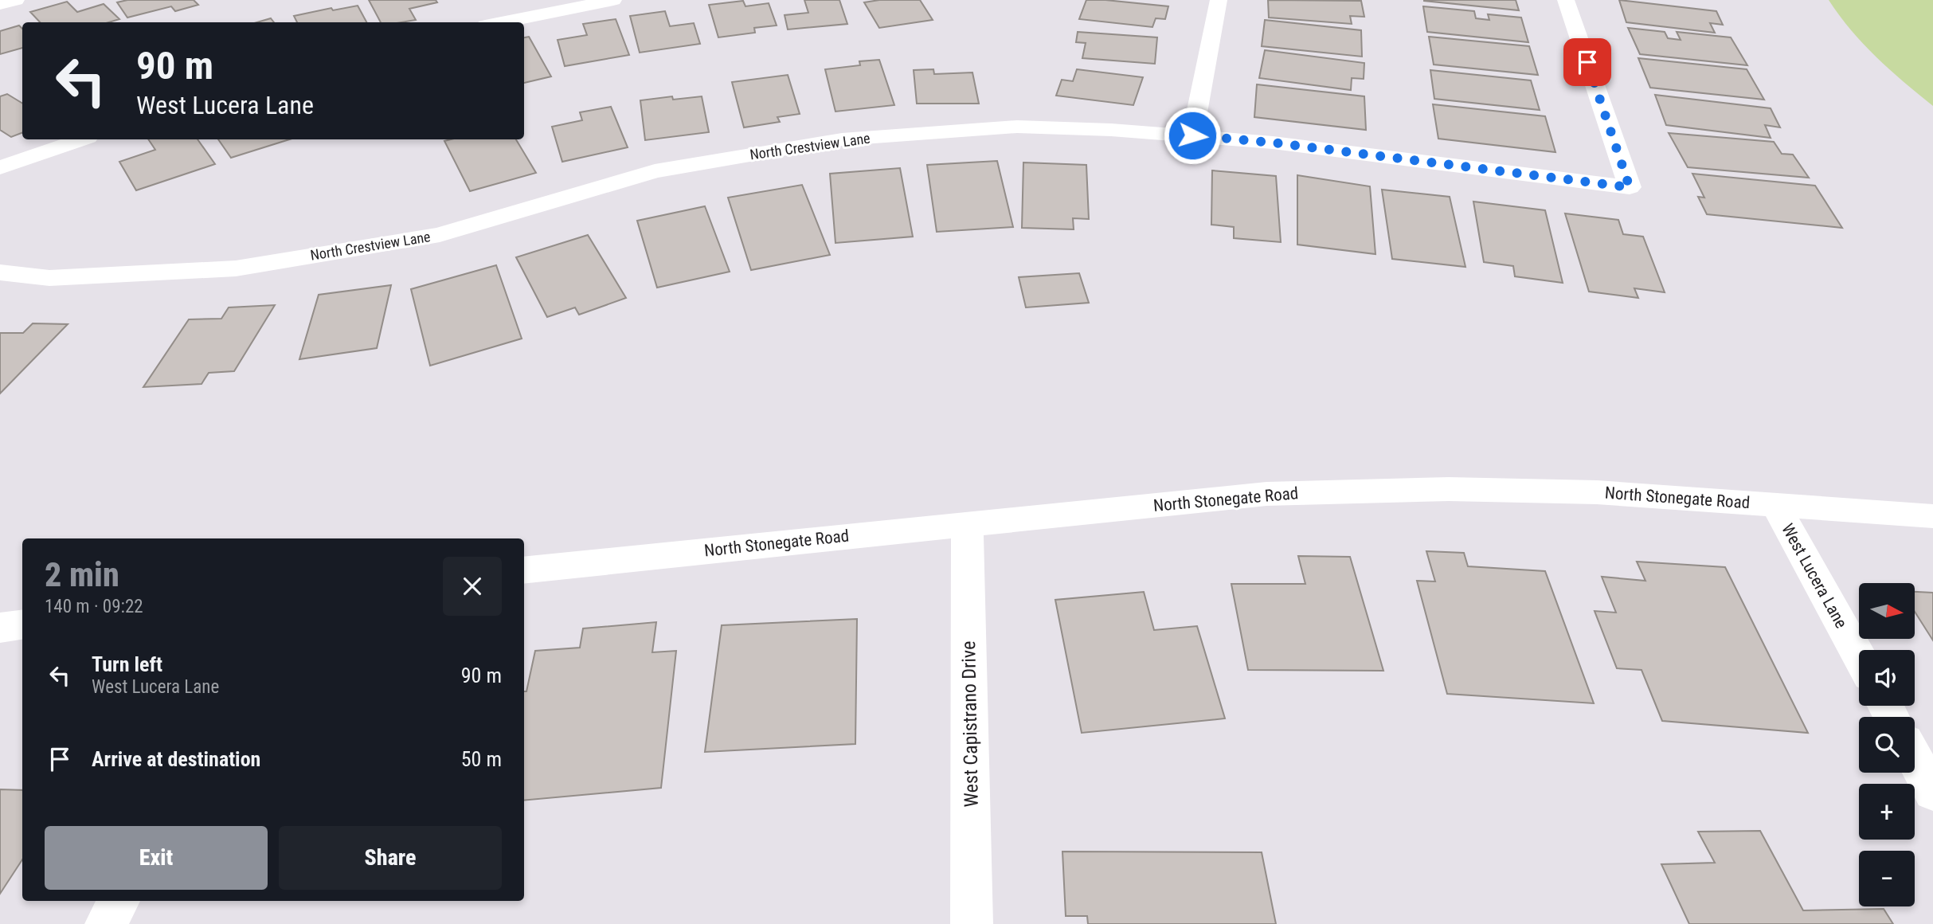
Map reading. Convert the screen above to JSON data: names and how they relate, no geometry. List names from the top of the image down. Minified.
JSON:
{"streets":{"street":["North Crestview Lane","North Stonegate Road","West Lucera Lane","West Capistrano Drive"]},"crossings":[["North Stonegate Road","West Lucera Lane"],["North Stonegate Road","West Capistrano Drive"]],"north":"right","page":{"turn":["90 m","West Lucera Lane"],"heading":["2 min","140 m · 09:22"],"map_buttons":["+","−"],"list":[{"name":"Turn left","note":"West Lucera Lane","value":"90 m"},{"name":"Arrive at destination","value":"50 m"}],"buttons":["Exit","Share"]}}
